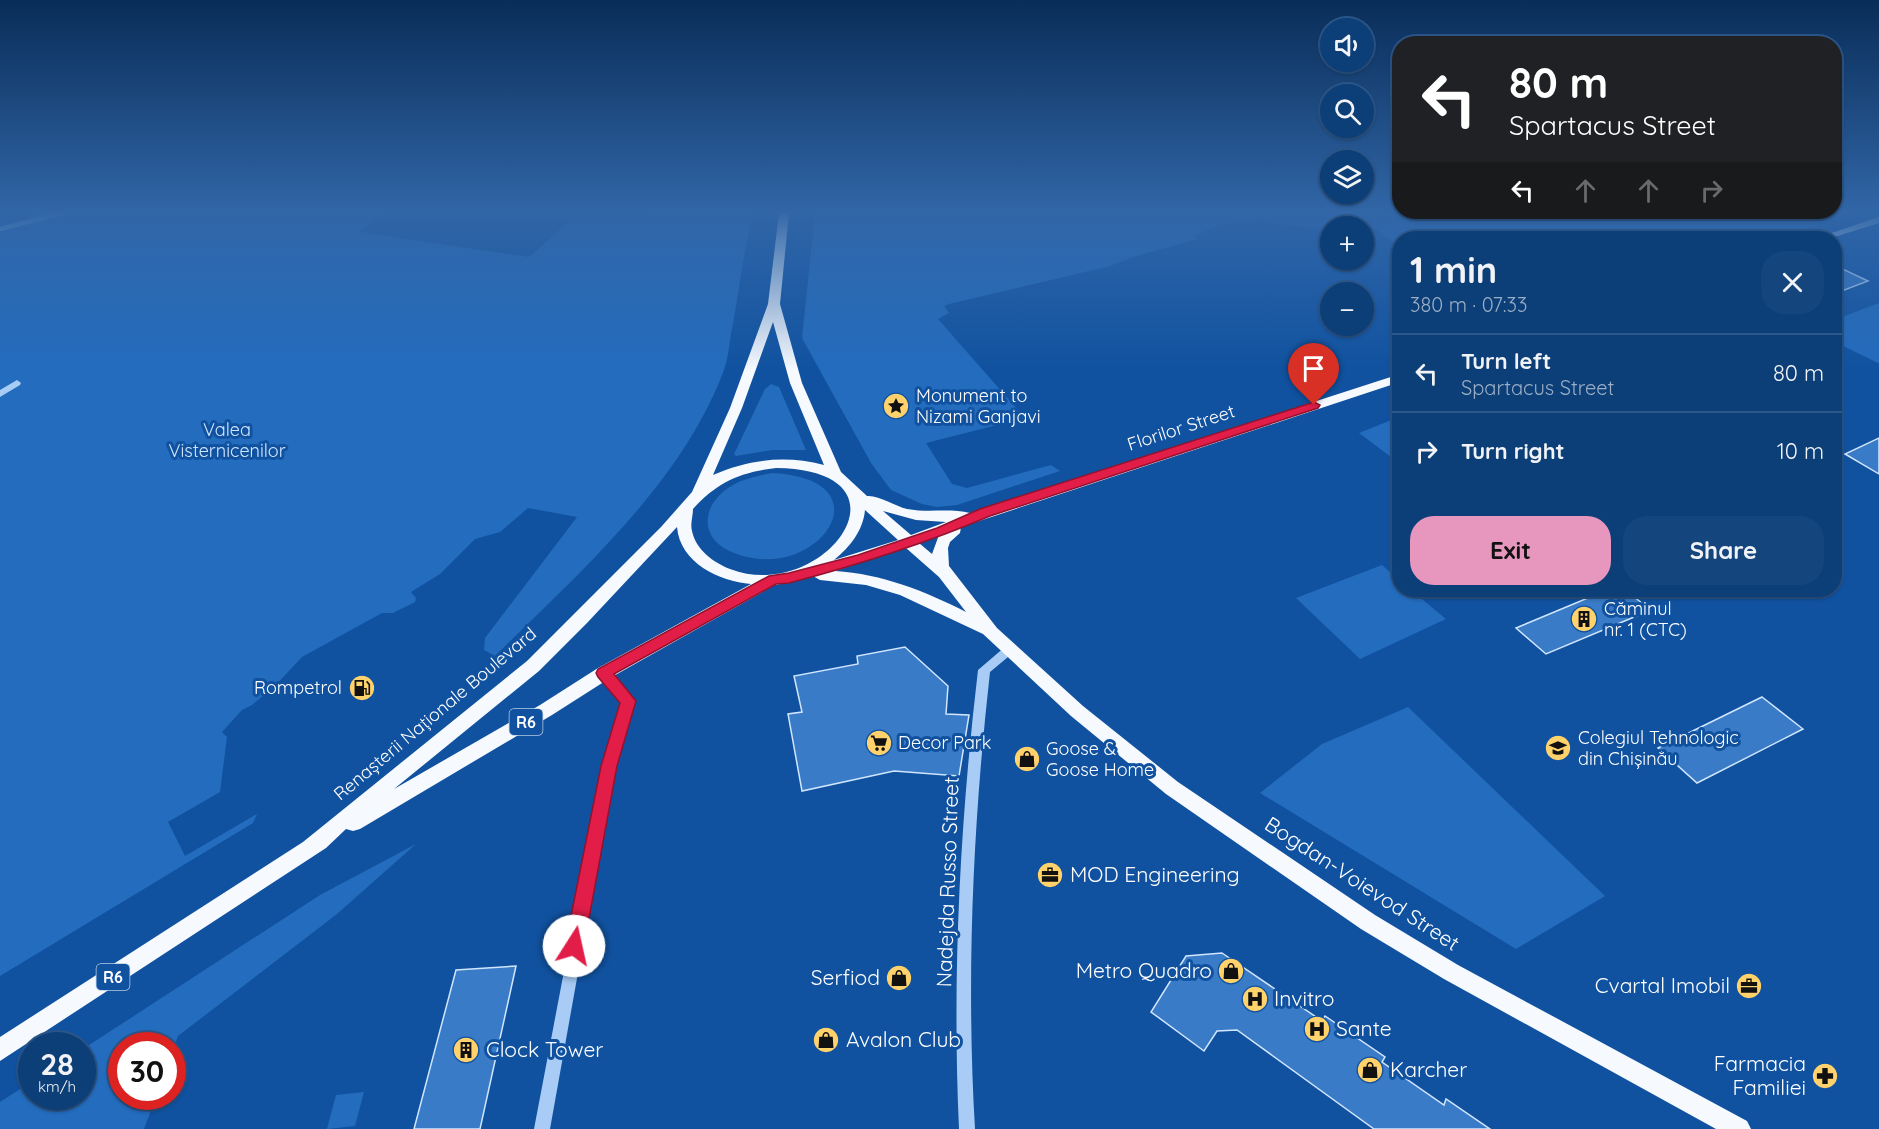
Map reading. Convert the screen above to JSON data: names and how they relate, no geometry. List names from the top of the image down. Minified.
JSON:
{"streets":{"main road":["Florilor Street","Renașterii Naționale Boulevard","R6","Bogdan-Voievod Street"],"street":["Nadejda Russo Street"]},"crossings":[["Florilor Street","Renașterii Naționale Boulevard"],["Florilor Street","R6"],["Florilor Street","Bogdan-Voievod Street"],["Renașterii Naționale Boulevard","R6"],["Renașterii Naționale Boulevard","Bogdan-Voievod Street"],["R6","Bogdan-Voievod Street"],["Nadejda Russo Street","Bogdan-Voievod Street"]],"parks":["Valea Visternicenilor"],"places":{"place":["Monument to Nizami Ganjavi"],"building":["Căminul nr. 1 (CTC)","Clock Tower"],"fuel station":["Rompetrol"],"supermarket":["Decor Park"],"school or university":["Colegiul Tehnologic din Chișinău"],"shop":["Goose & Goose Home","Metro Quadro","Serfiod","Avalon Club","Karcher"],"office":["MOD Engineering","Cvartal Imobil"],"hospital":["Invitro","Sante"],"pharmacy":["Farmacia Familiei"]},"page":{"map_buttons":["+","−"],"turn":["80 m","Spartacus Street"],"heading":["1 min","380 m · 07:33"],"list":[{"name":"Turn left","note":"Spartacus Street","value":"80 m"},{"name":"Turn right","value":"10 m"}],"buttons":["Exit","Share"],"speed":"28 km/h","limit":"30"}}
